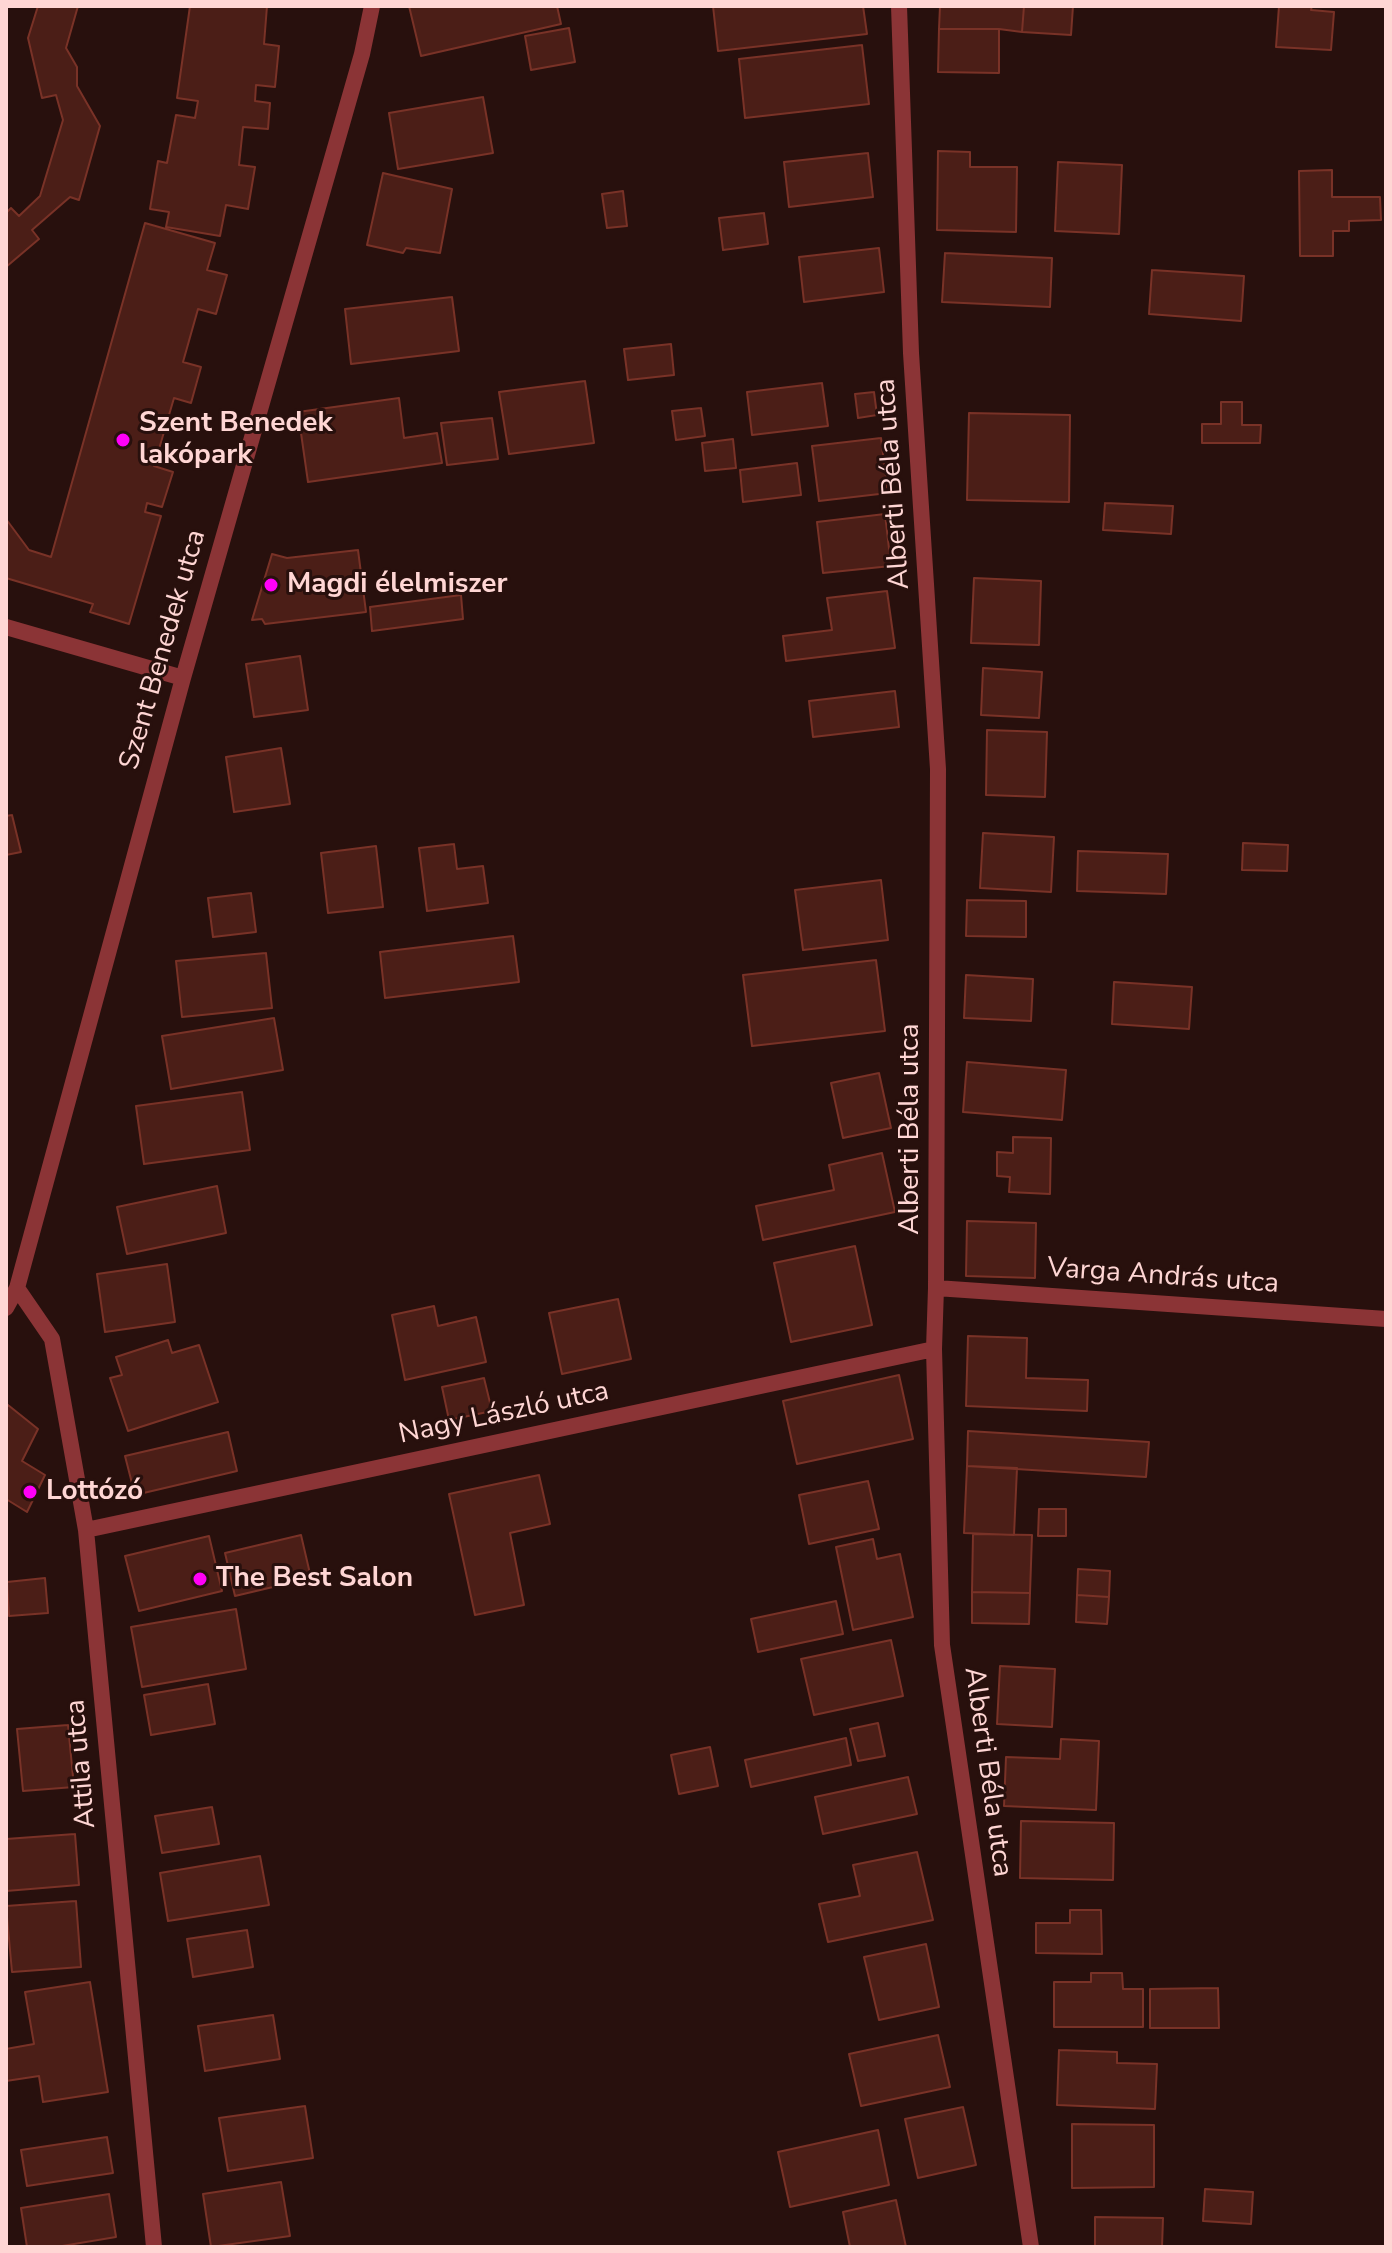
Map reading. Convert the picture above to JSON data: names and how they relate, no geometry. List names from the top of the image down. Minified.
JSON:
{"streets":{"street":["Alberti Béla utca","Szent Benedek utca","Varga András utca","Nagy László utca","Attila utca"]},"crossings":[["Alberti Béla utca","Varga András utca"],["Alberti Béla utca","Nagy László utca"],["Szent Benedek utca","Attila utca"],["Nagy László utca","Attila utca"]],"places":["Szent Benedek lakópark","Magdi élelmiszer","Lottózó","The Best Salon"]}
